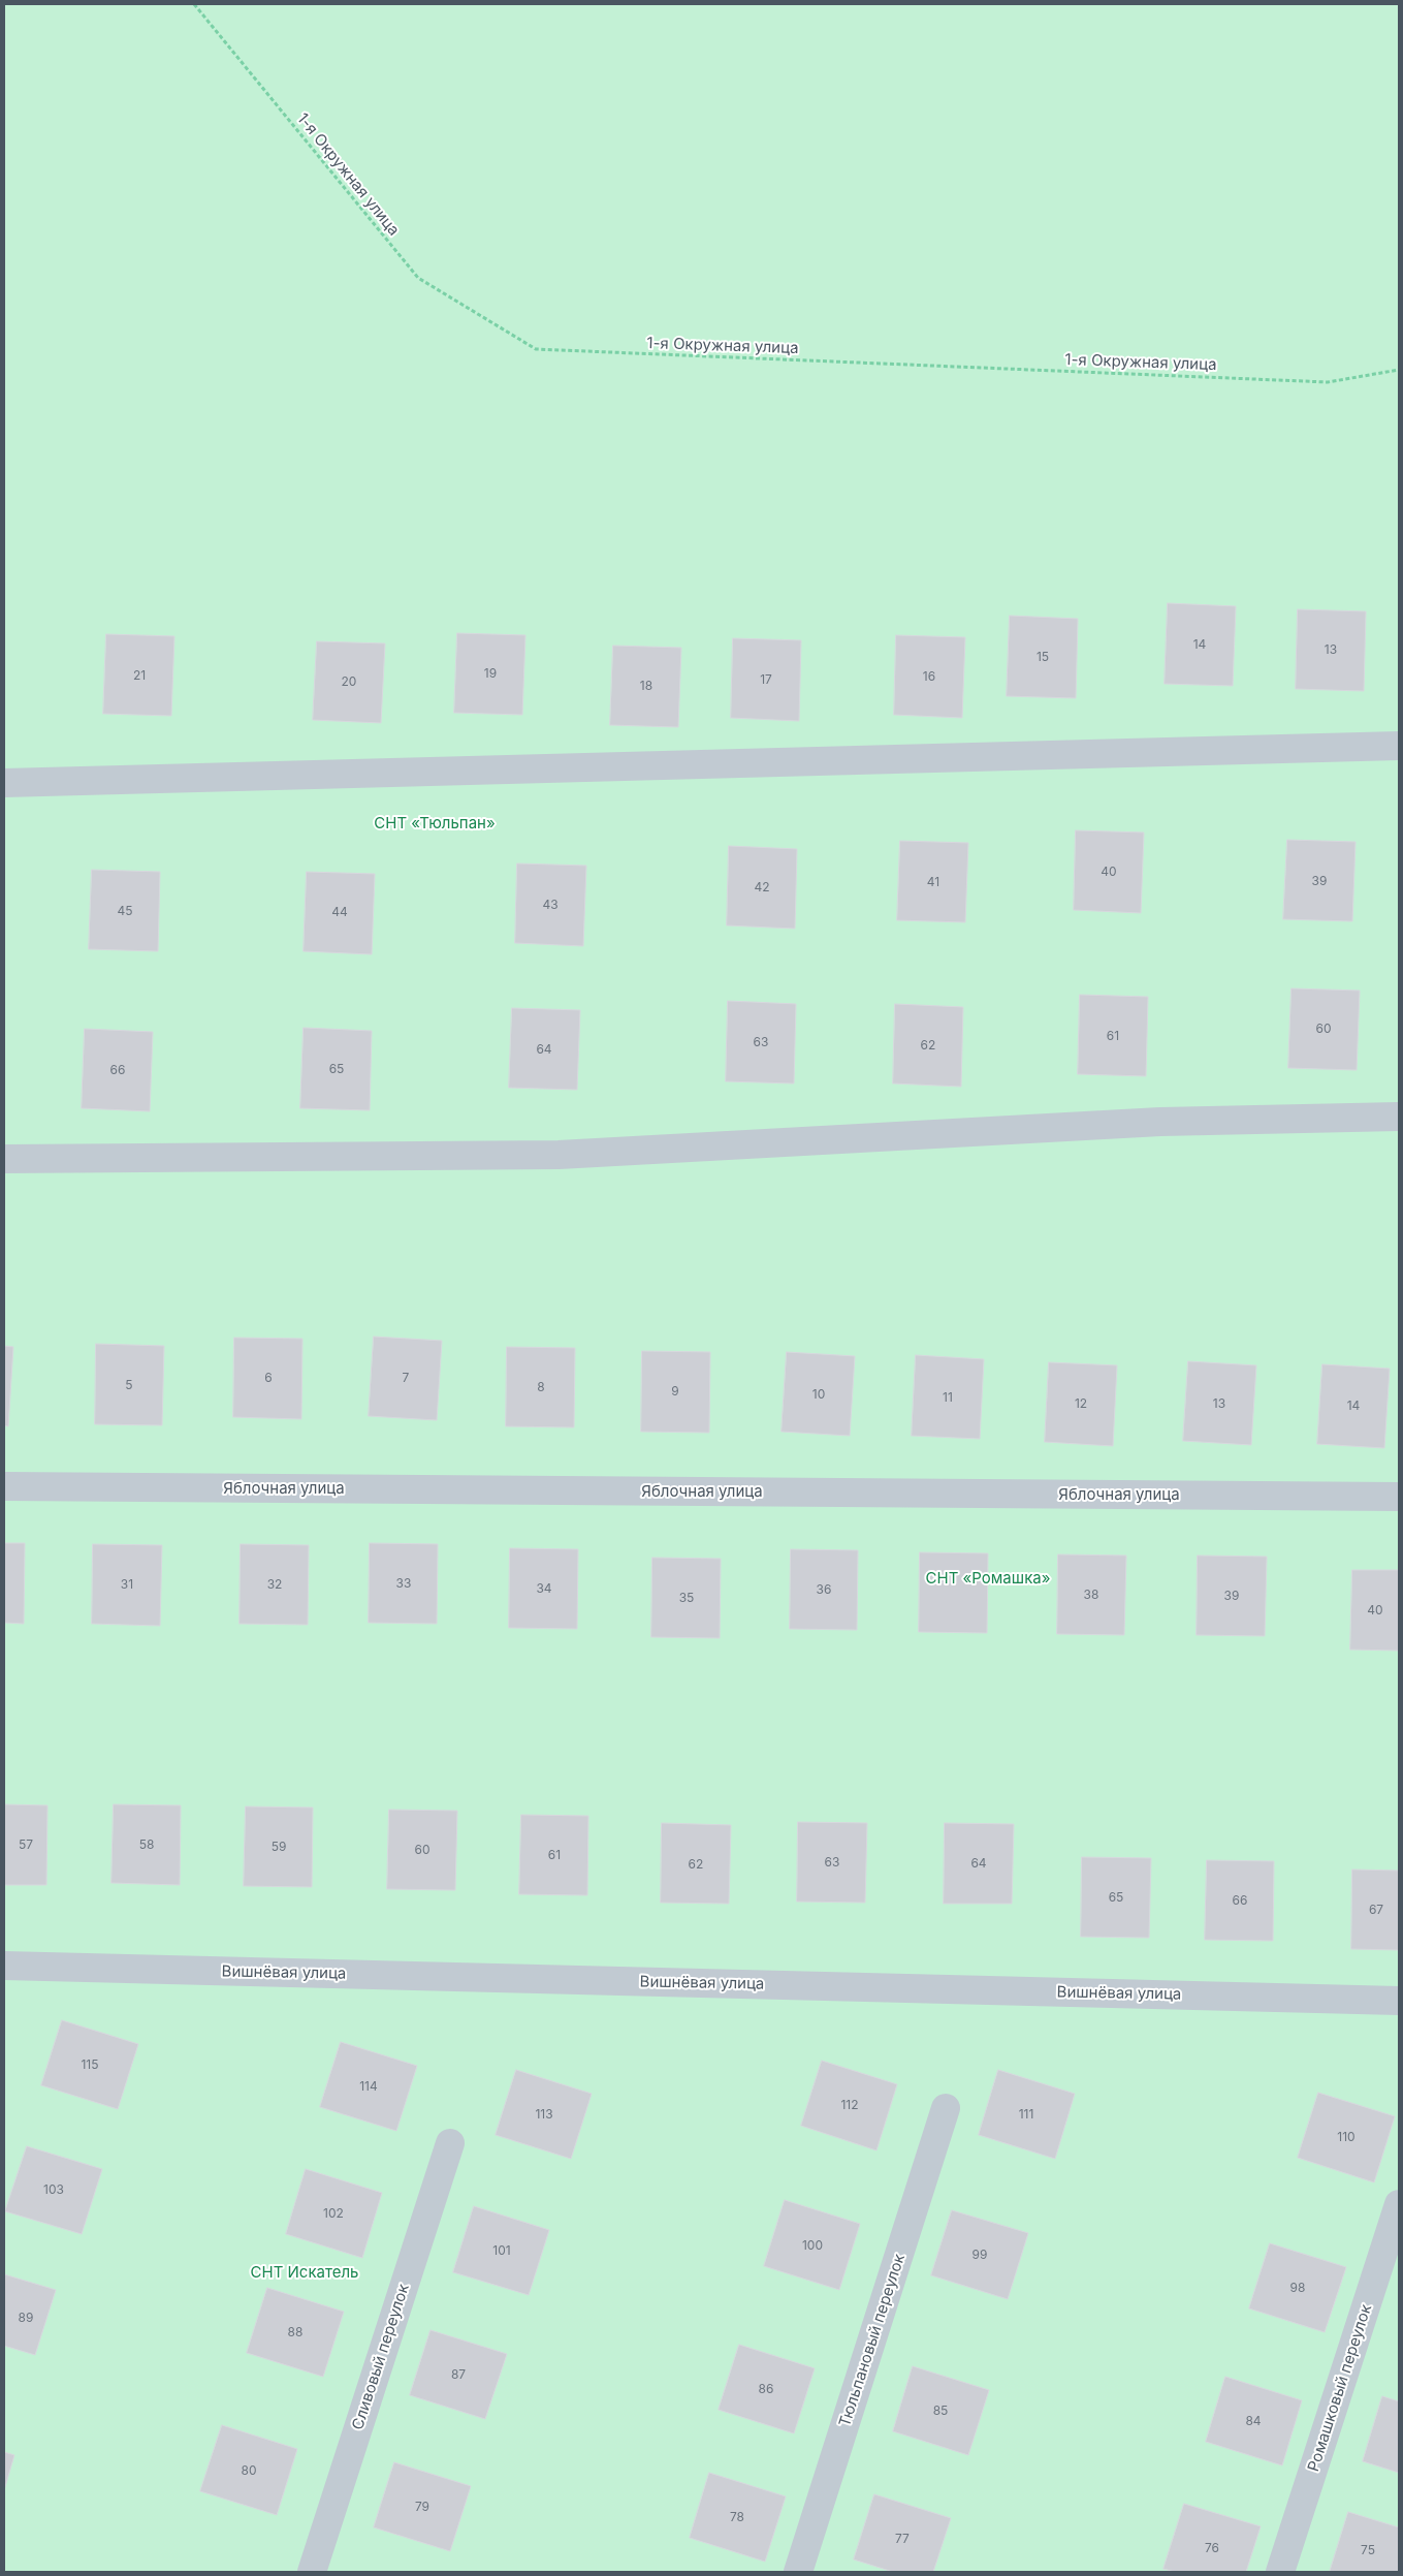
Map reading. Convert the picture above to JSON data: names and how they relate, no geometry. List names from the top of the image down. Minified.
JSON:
{"streets":{"street":["Яблочная улица","Вишнёвая улица","Тюльпановый переулок","Сливовый переулок","Ромашковый переулок"],"path":["1-я Окружная улица"]},"parks":["СНТ «Тюльпан»","СНТ «Ромашка»","СНТ Искатель"],"house_numbers":["14","13","15","19","21","16","17","20","18","40","39","41","42","43","45","44","60","61","63","62","64","65","66","6","7","5","8","9","10","11","12","13","14","33","31","32","34","36","38","39","35","40","57","58","59","60","61","63","64","62","65","66","67","115","114","112","113","111","110","103","102","100","101","99","98","89","88","87","86","85","84","80","79","78","77","76","75"]}
